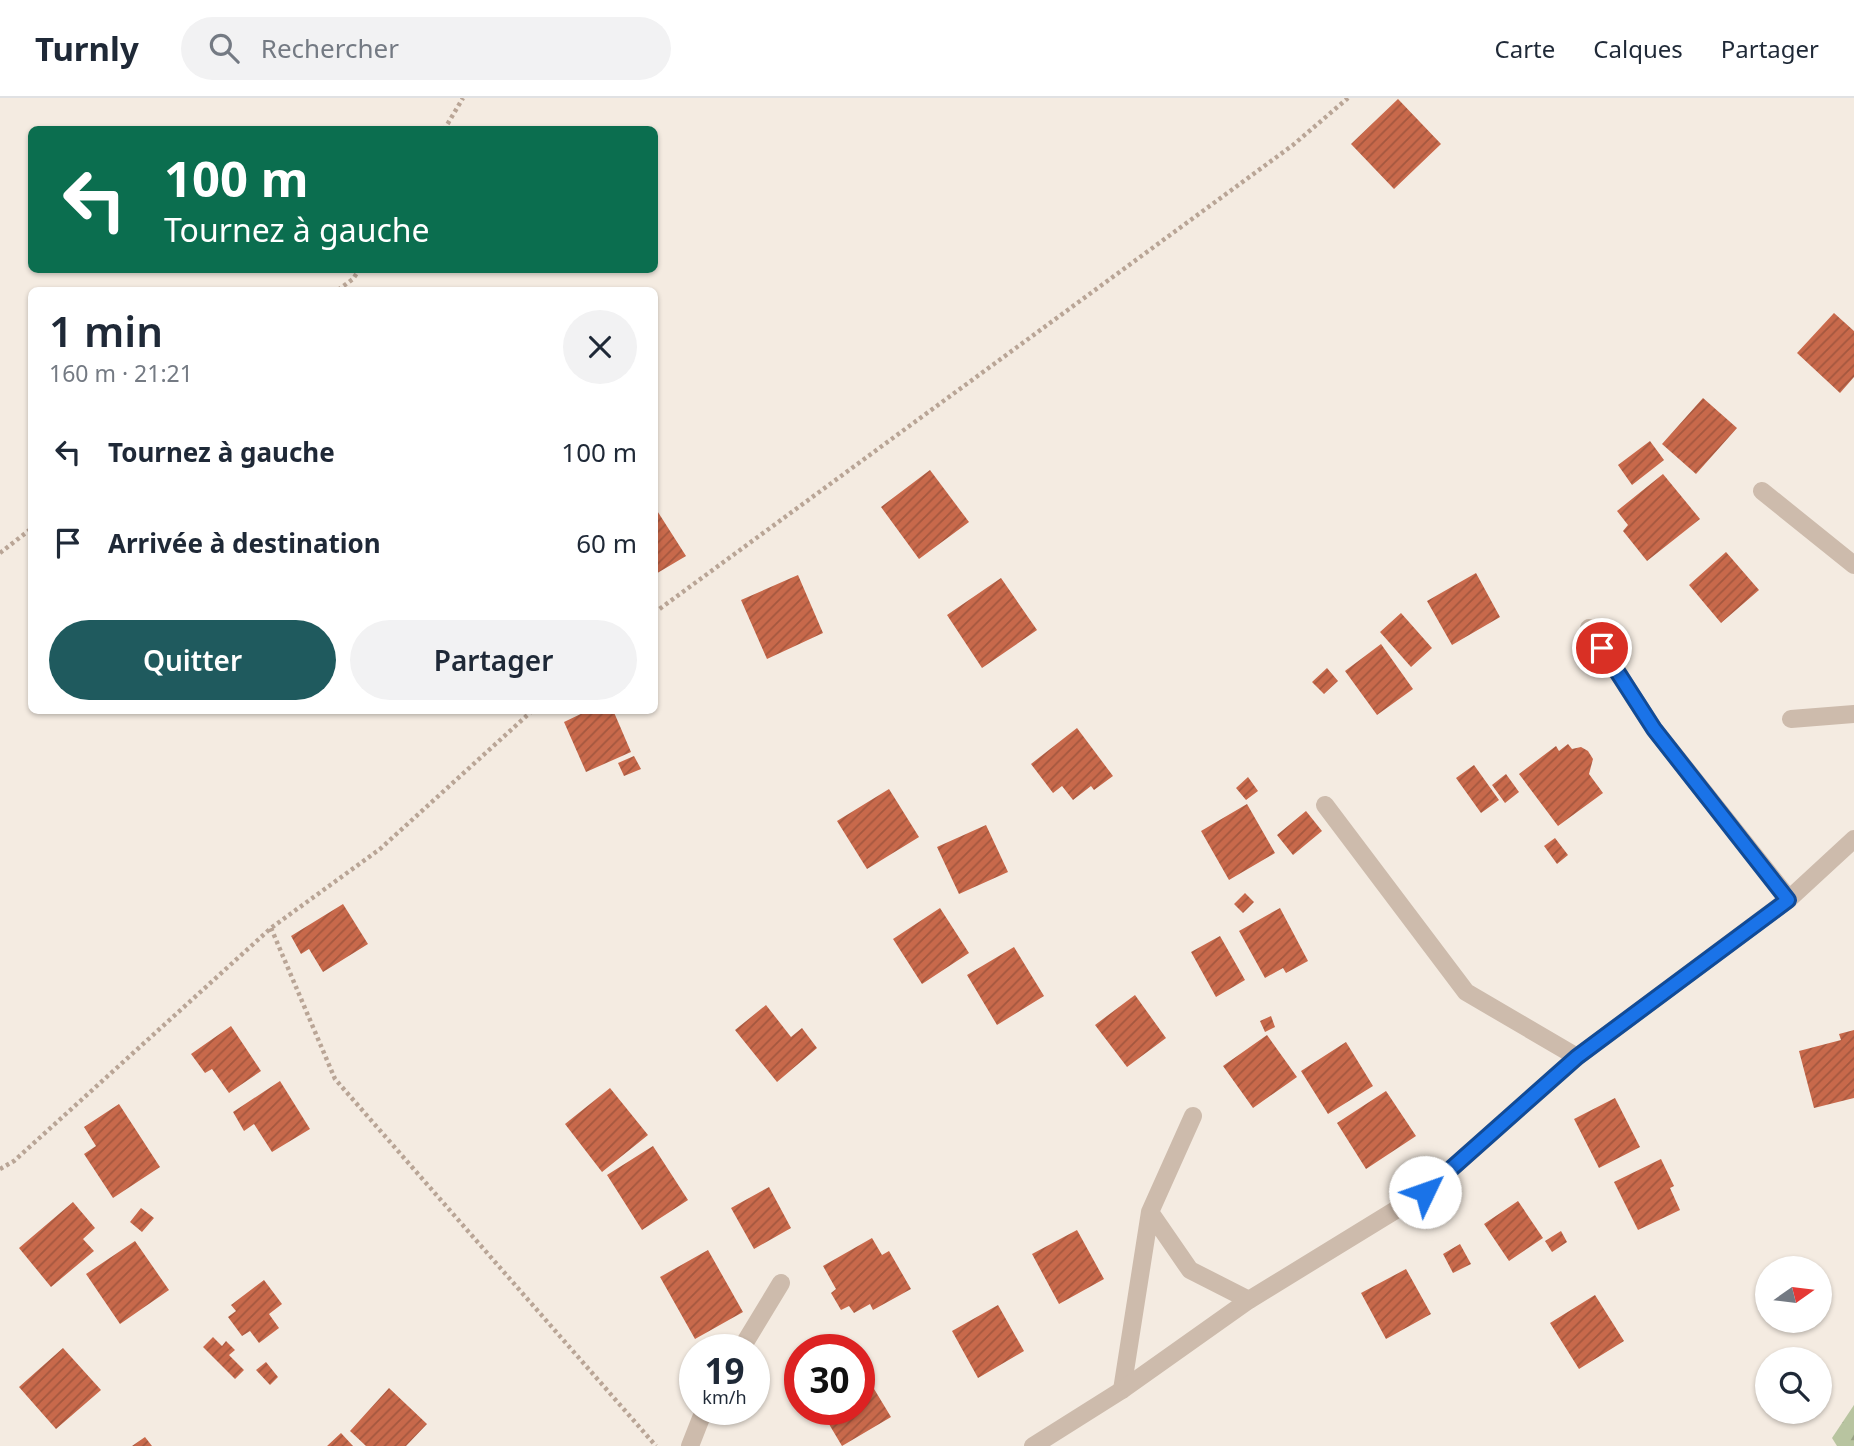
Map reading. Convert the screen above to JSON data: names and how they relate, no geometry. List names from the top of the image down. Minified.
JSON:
{"north":"right","page":{"header":"Turnly","search":"Rechercher","nav":["Carte","Calques","Partager"],"turn":["100 m","Tournez à gauche"],"heading":["1 min","160 m · 21:21"],"list":[{"name":"Tournez à gauche","value":"100 m"},{"name":"Arrivée à destination","value":"60 m"}],"buttons":["Quitter","Partager"],"speed":"19 km/h","limit":"30"}}
